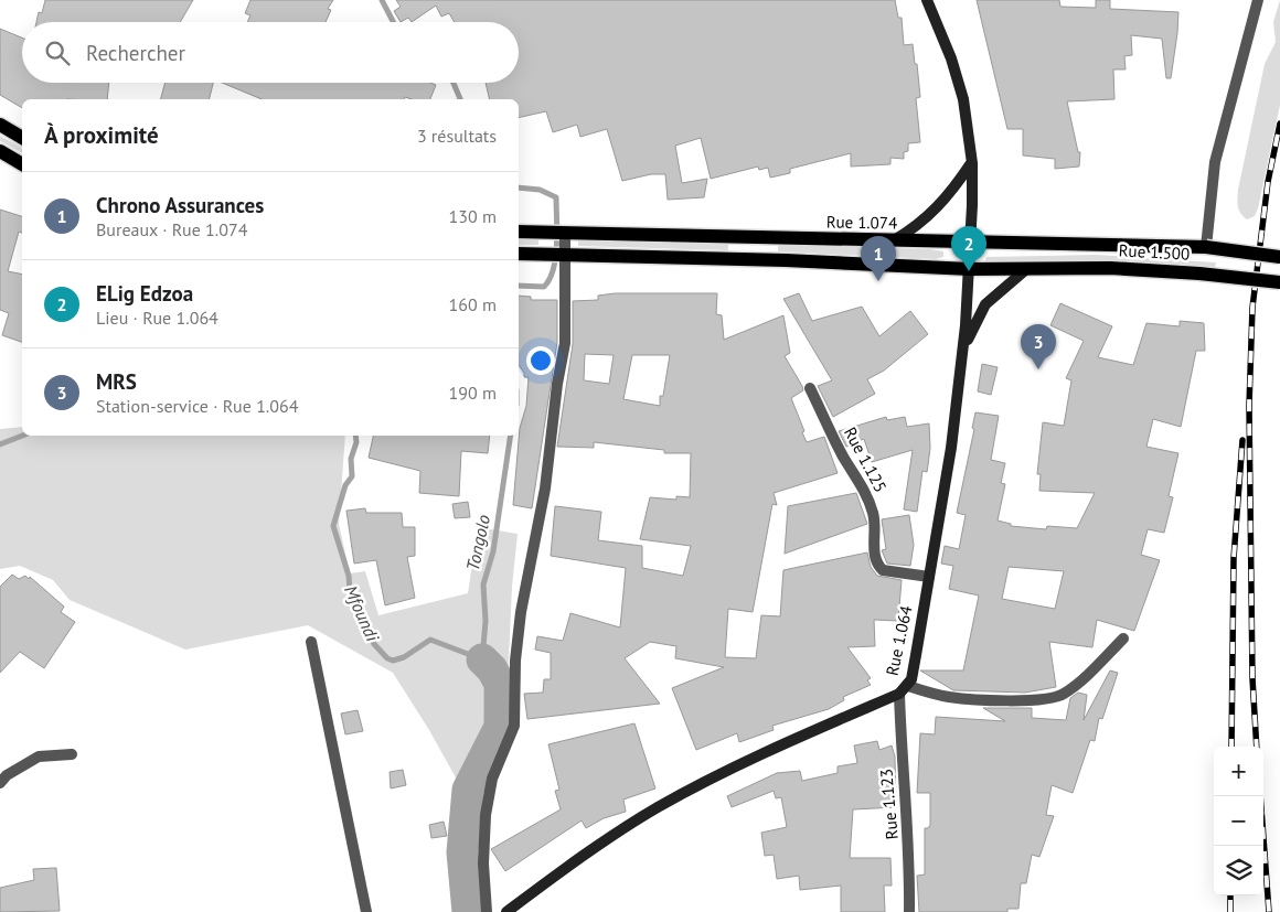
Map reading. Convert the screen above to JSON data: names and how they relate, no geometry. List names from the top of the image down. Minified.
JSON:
{"streets":{"main road":["Rue 1.074","Rue 1.500","Rue 1.064"],"street":["Rue 1.125","Rue 1.123"]},"crossings":[["Rue 1.074","Rue 1.064"],["Rue 1.125","Rue 1.064"],["Rue 1.064","Rue 1.123"]],"water":["Tongolo","Mfoundi"],"page":{"search":"Rechercher","heading":["À proximité","3 résultats"],"list":[{"mark":"1","name":"Chrono Assurances","note":"Bureaux · Rue 1.074","value":"130 m"},{"mark":"2","name":"ELig Edzoa","note":"Lieu · Rue 1.064","value":"160 m"},{"mark":"3","name":"MRS","note":"Station-service · Rue 1.064","value":"190 m"}],"pins":["2","1","3"],"map_buttons":["+","−"]}}
